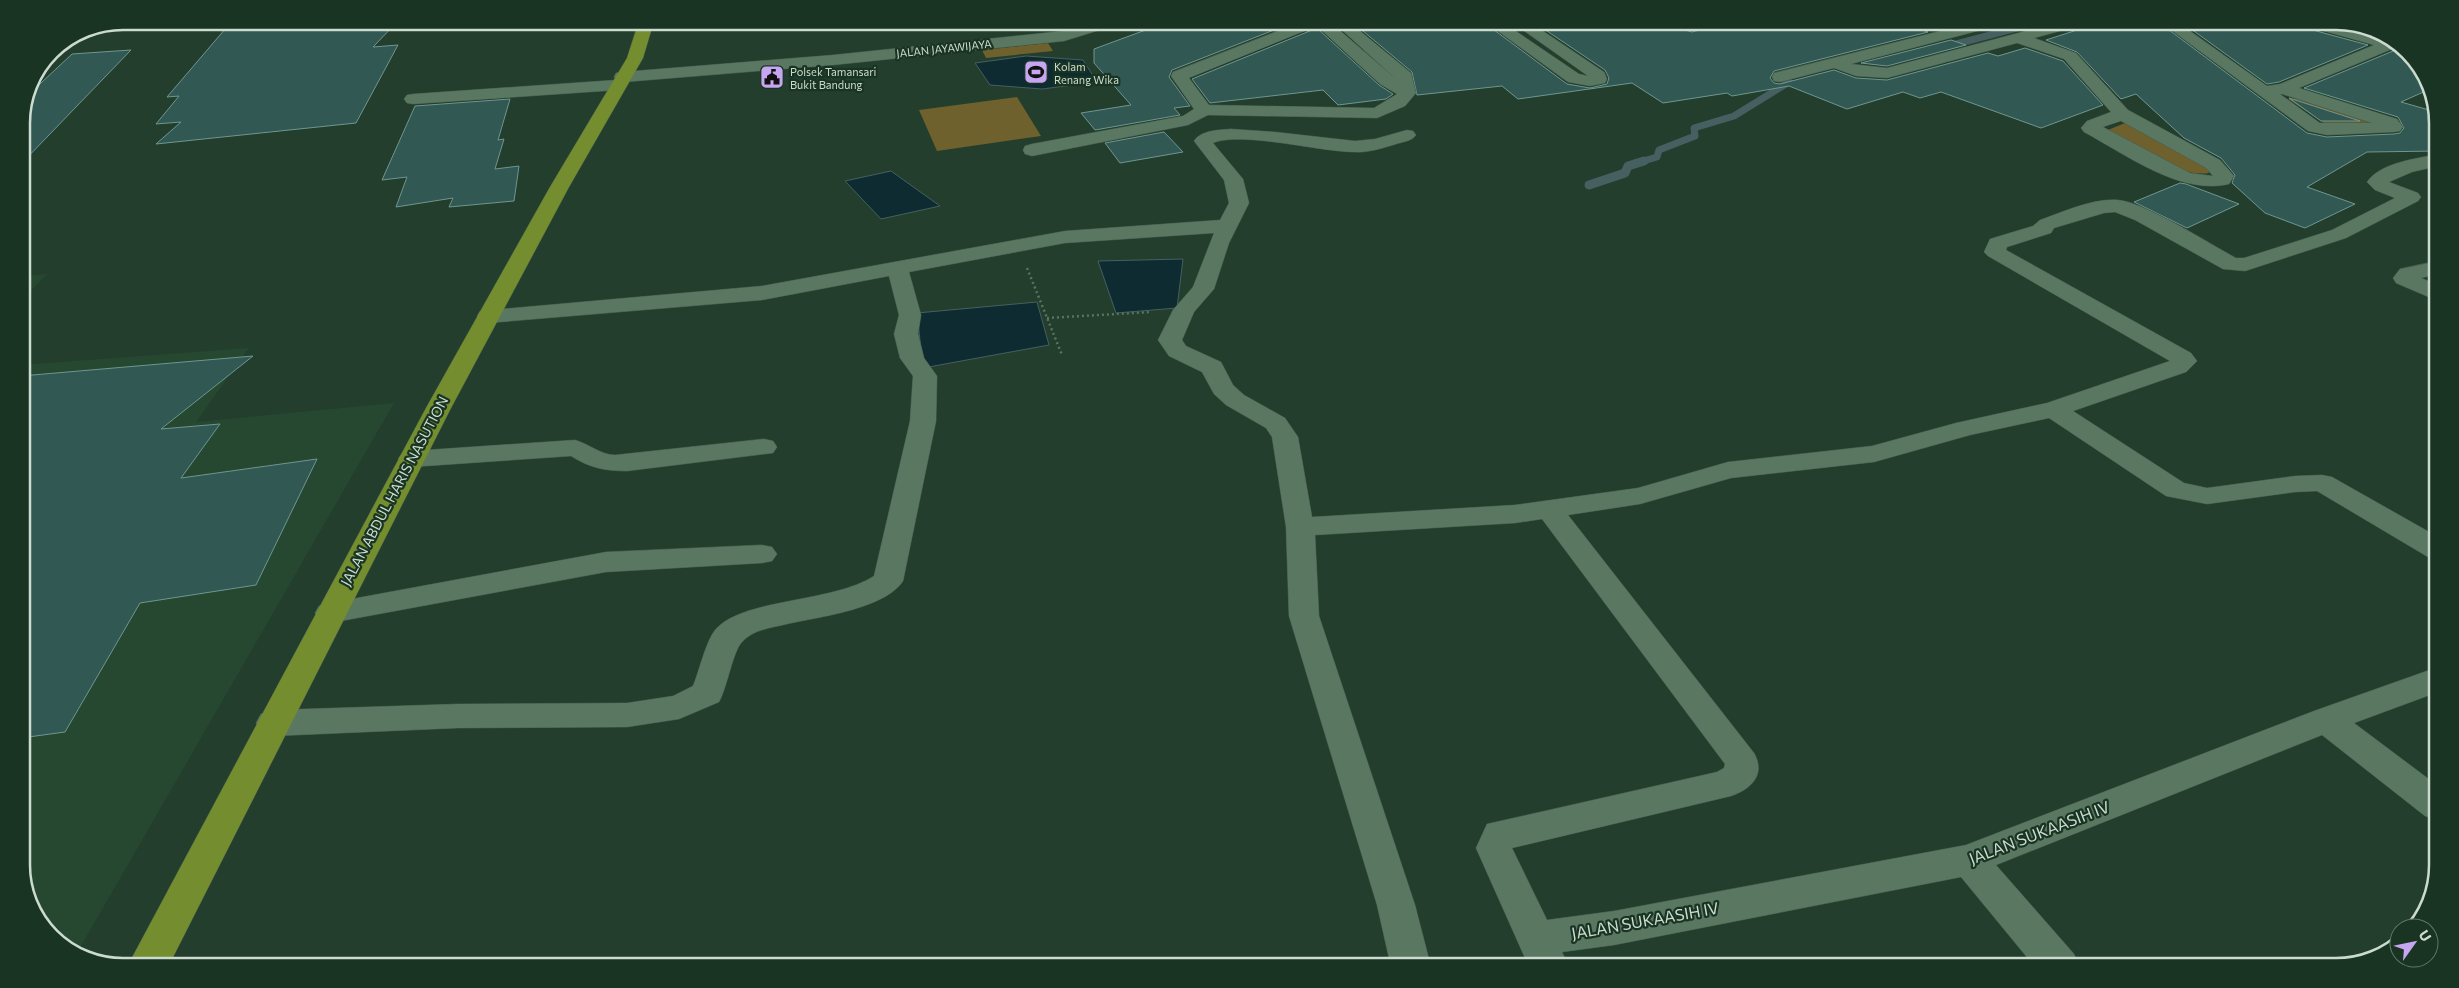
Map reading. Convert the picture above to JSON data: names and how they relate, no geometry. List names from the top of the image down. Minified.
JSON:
{"streets":{"highway":["JALAN ABDUL HARIS NASUTION"],"street":["JALAN JAYAWIJAYA","JALAN SUKAASIH IV"]},"crossings":[["JALAN JAYAWIJAYA","JALAN ABDUL HARIS NASUTION"]],"places":{"sports":["Kolam Renang Wika"],"public building":["Polsek Tamansari Bukit Bandung"]},"north":"top right"}
